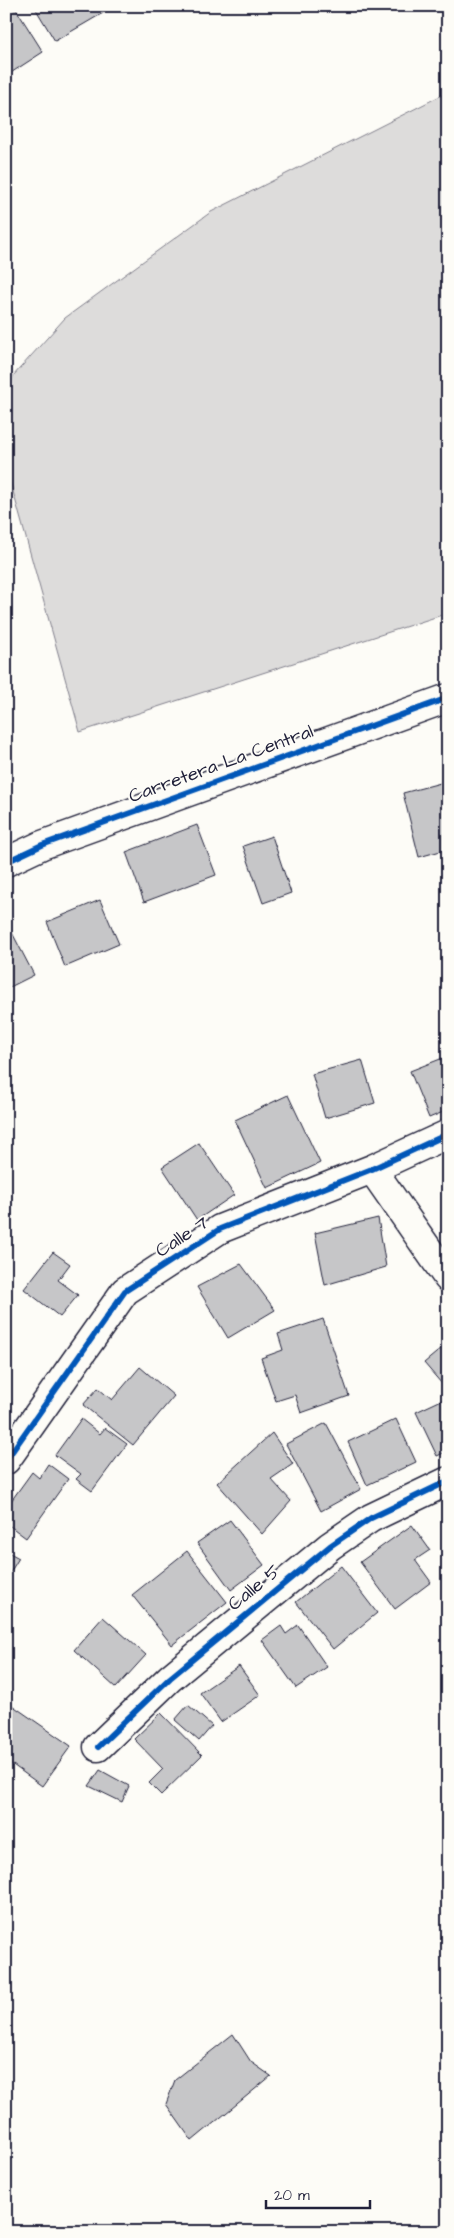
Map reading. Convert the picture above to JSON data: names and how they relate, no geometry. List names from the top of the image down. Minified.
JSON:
{"streets":{"street":["Carretera La Central","Calle 7","Calle 5"]},"scale_bar":"20 m"}
